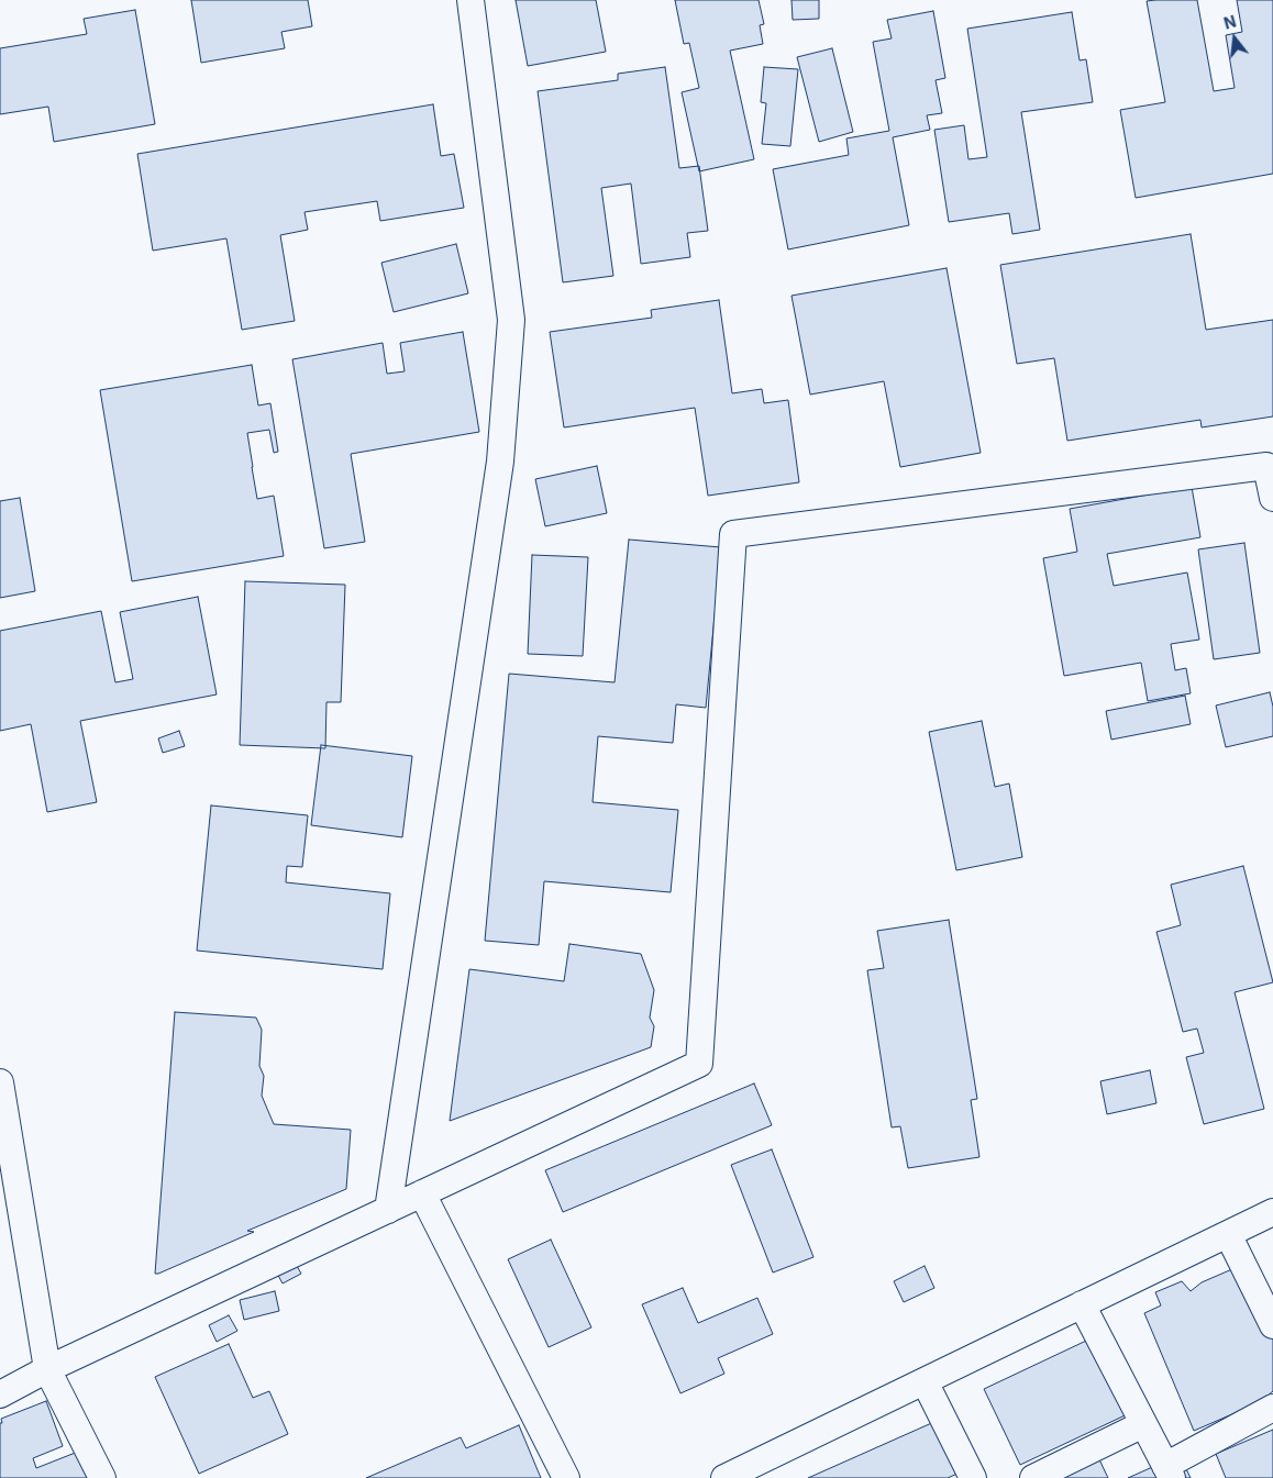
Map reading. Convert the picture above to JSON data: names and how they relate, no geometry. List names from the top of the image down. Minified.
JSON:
{"north":"top"}
